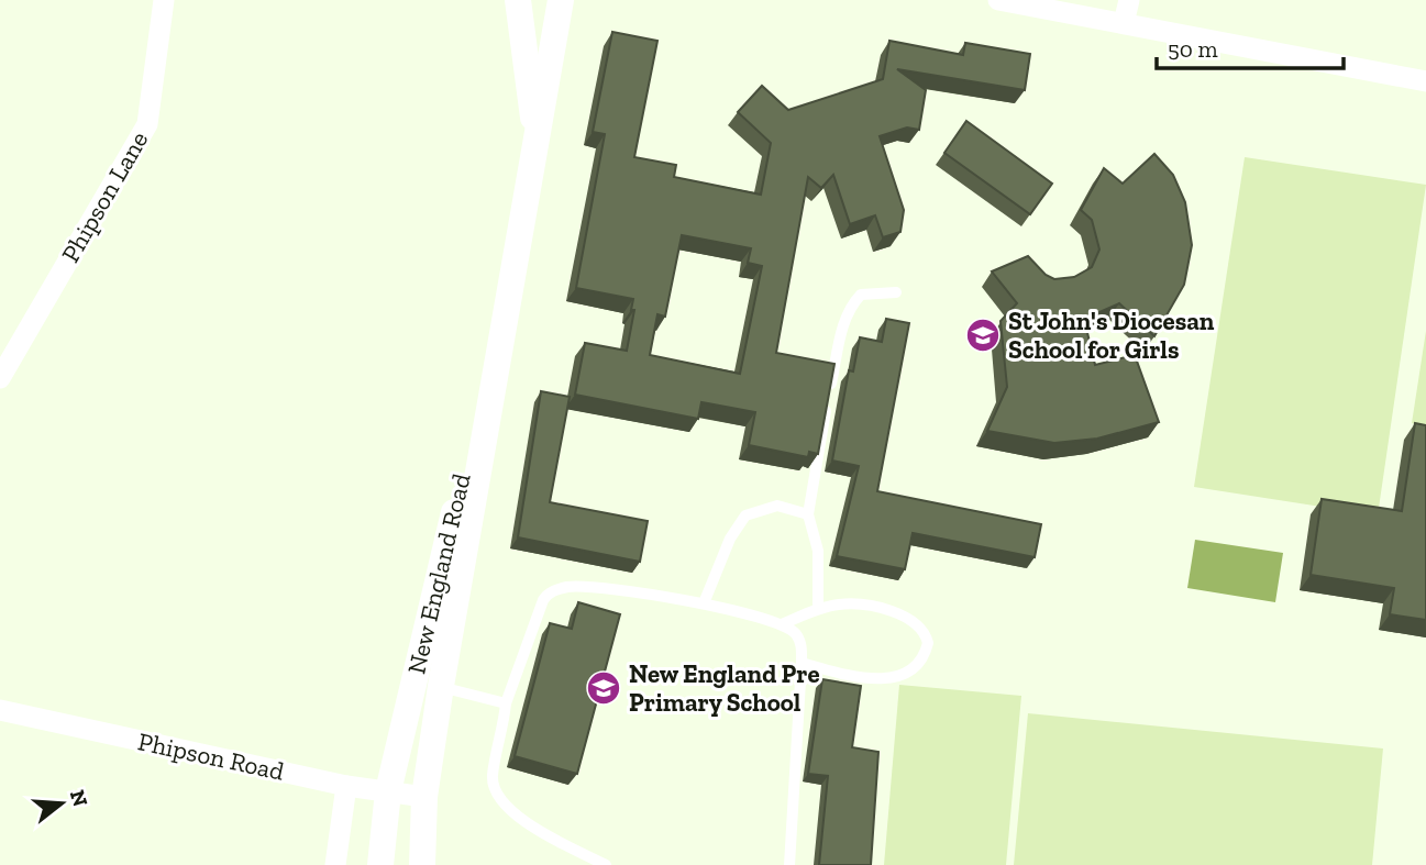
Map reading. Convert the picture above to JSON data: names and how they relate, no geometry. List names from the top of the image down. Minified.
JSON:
{"streets":{"street":["Phipson Lane","New England Road","Phipson Road"]},"crossings":[["New England Road","Phipson Road"]],"places":{"school or university":["St John's Diocesan School for Girls","New England Pre Primary School"]},"scale_bar":"50 m","north":"right"}
